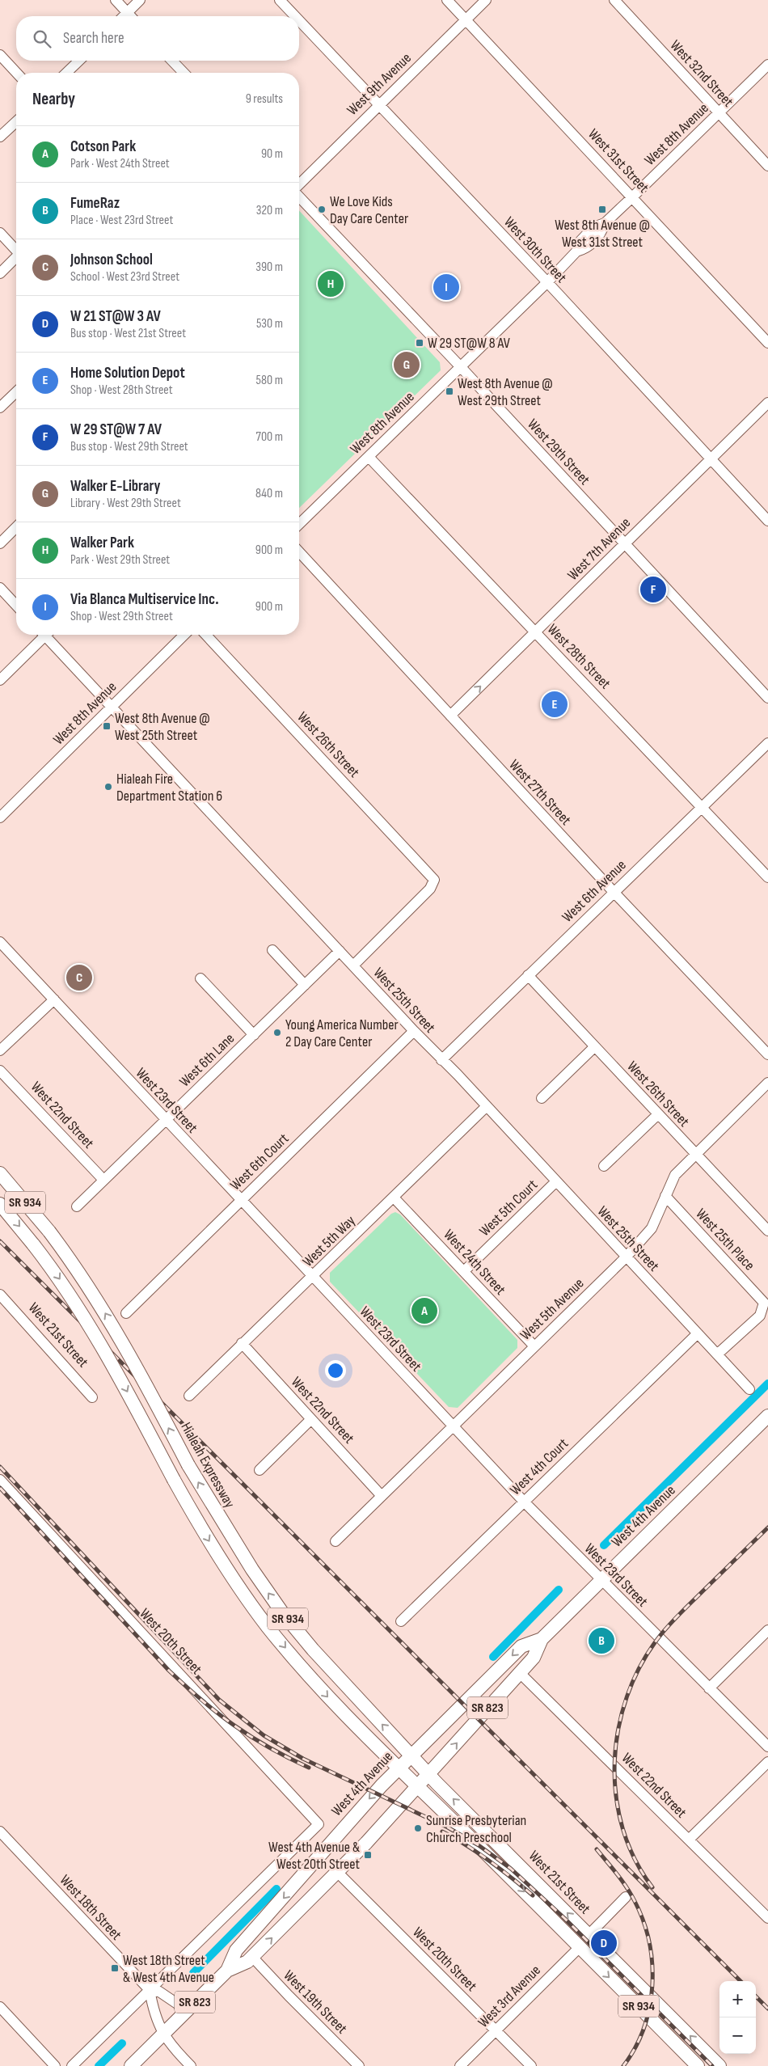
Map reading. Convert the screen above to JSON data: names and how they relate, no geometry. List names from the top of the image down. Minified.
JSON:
{"streets":{"main road":["SR 934","West 21st Street","Hialeah Expressway","West 4th Avenue","SR 823"],"street":["West 32nd Street","West 9th Avenue","West 8th Avenue","West 31st Street","West 30th Street","West 29th Street","West 7th Avenue","West 28th Street","West 26th Street","West 27th Street","West 6th Avenue","West 25th Street","West 6th Lane","West 23rd Street","West 22nd Street","West 6th Court","West 5th Court","West 25th Place","West 5th Way","West 24th Street","West 5th Avenue","West 4th Court","West 20th Street","West 18th Street","West 3rd Avenue","West 19th Street"]},"crossings":[["West 32nd Street","West 8th Avenue"],["West 9th Avenue","West 31st Street"],["West 9th Avenue","West 30th Street"],["West 8th Avenue","West 31st Street"],["West 8th Avenue","West 30th Street"],["West 8th Avenue","West 29th Street"],["West 8th Avenue","West 28th Street"],["West 8th Avenue","West 25th Street"],["West 30th Street","West 7th Avenue"],["West 29th Street","West 7th Avenue"],["West 7th Avenue","West 28th Street"],["West 7th Avenue","West 27th Street"],["West 28th Street","West 6th Avenue"],["West 26th Street","West 6th Avenue"],["West 26th Street","West 25th Street"],["West 26th Street","West 5th Avenue"],["West 27th Street","West 6th Avenue"],["West 6th Avenue","West 25th Street"],["West 25th Street","West 6th Lane"],["West 25th Street","West 6th Court"],["West 25th Street","West 5th Court"],["West 25th Street","West 25th Place"],["West 25th Street","West 5th Way"],["West 25th Street","West 5th Avenue"],["West 25th Street","West 4th Court"],["West 6th Lane","West 23rd Street"],["West 6th Lane","West 22nd Street"],["West 23rd Street","West 6th Court"],["West 23rd Street","West 5th Way"],["West 23rd Street","West 5th Avenue"],["West 23rd Street","West 4th Court"],["West 23rd Street","West 4th Avenue"],["West 22nd Street","West 5th Way"],["West 22nd Street","West 5th Avenue"],["West 22nd Street","West 4th Avenue"],["SR 934","West 4th Avenue"],["SR 934","West 3rd Avenue"],["West 5th Court","West 24th Street"],["West 25th Place","West 5th Avenue"],["West 5th Way","West 24th Street"],["West 24th Street","West 5th Avenue"],["West 21st Street","Hialeah Expressway"],["West 21st Street","West 4th Avenue"],["Hialeah Expressway","West 4th Avenue"],["West 4th Avenue","West 20th Street"],["West 4th Avenue","West 19th Street"],["West 20th Street","West 18th Street"],["West 20th Street","West 3rd Avenue"]],"one_way":["West 21st Street"],"places":{"other":["We Love Kids Day Care Center","Hialeah Fire Department Station 6","Young America Number 2 Day Care Center","Sunrise Presbyterian Church Preschool"],"transit":["West 8th Avenue @ West 31st Street","W 29 ST@W 8 AV","West 8th Avenue @ West 29th Street","West 8th Avenue @ West 25th Street","West 4th Avenue & West 20th Street","West 18th Street & West 4th Avenue"]},"page":{"search":"Search here","heading":["Nearby","9 results"],"list":[{"mark":"A","name":"Cotson Park","note":"Park · West 24th Street","value":"90 m"},{"mark":"B","name":"FumeRaz","note":"Place · West 23rd Street","value":"320 m"},{"mark":"C","name":"Johnson School","note":"School · West 23rd Street","value":"390 m"},{"mark":"D","name":"W 21 ST@W 3 AV","note":"Bus stop · West 21st Street","value":"530 m"},{"mark":"E","name":"Home Solution Depot","note":"Shop · West 28th Street","value":"580 m"},{"mark":"F","name":"W 29 ST@W 7 AV","note":"Bus stop · West 29th Street","value":"700 m"},{"mark":"G","name":"Walker E-Library","note":"Library · West 29th Street","value":"840 m"},{"mark":"H","name":"Walker Park","note":"Park · West 29th Street","value":"900 m"},{"mark":"I","name":"Via Blanca Multiservice Inc.","note":"Shop · West 29th Street","value":"900 m"}],"pins":["H","I","G","F","E","C","A","B","D"],"map_buttons":["+","−"]}}
